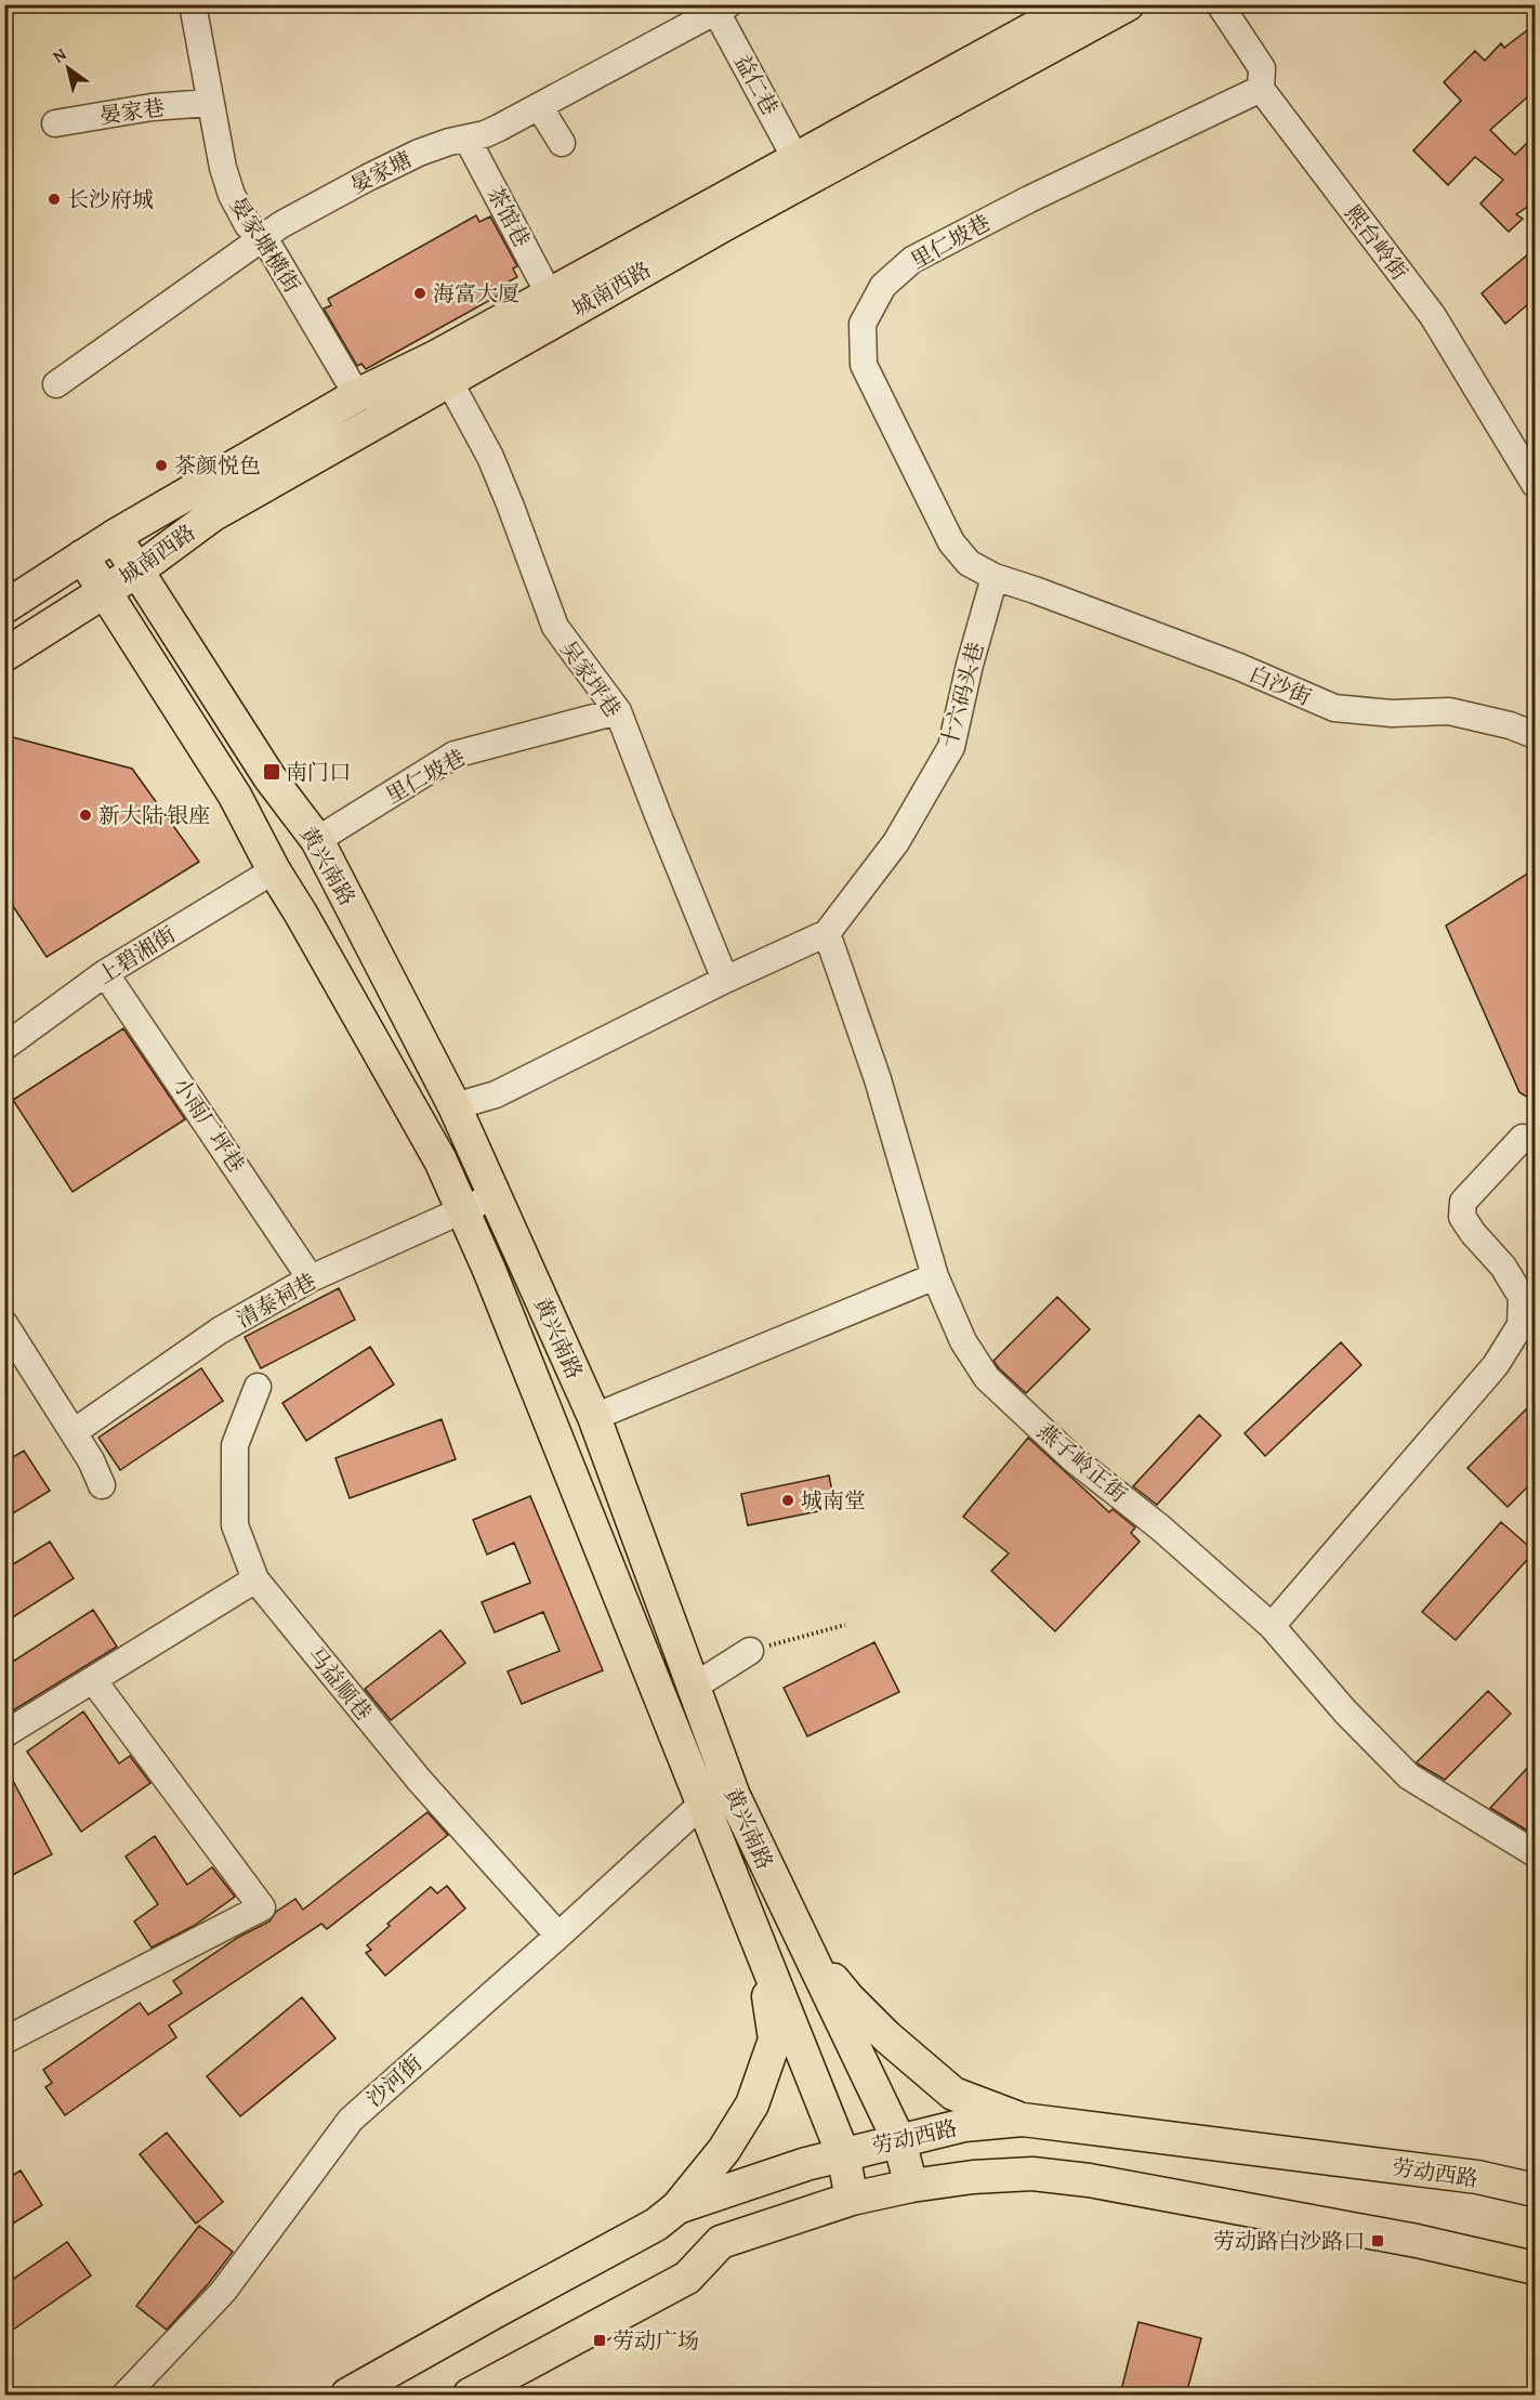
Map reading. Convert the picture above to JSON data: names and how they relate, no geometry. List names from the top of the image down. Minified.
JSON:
{"streets":{"main road":["城南西路","黄兴南路","劳动西路"],"street":["益仁巷","晏家巷","晏家塘","茶馆巷","里仁坡巷","熙台岭街","晏家塘横街","吴家坪巷","白沙街","十六码头巷","上碧湘街","小雨厂坪巷","清泰祠巷","燕子岭正街","马益顺巷","沙河街"]},"crossings":[["益仁巷","晏家塘"],["益仁巷","城南西路"],["晏家巷","晏家塘横街"],["晏家塘","茶馆巷"],["晏家塘","晏家塘横街"],["茶馆巷","城南西路"],["里仁坡巷","熙台岭街"],["里仁坡巷","吴家坪巷"],["里仁坡巷","白沙街"],["里仁坡巷","十六码头巷"],["里仁坡巷","黄兴南路"],["晏家塘横街","城南西路"],["城南西路","吴家坪巷"],["城南西路","黄兴南路"],["十六码头巷","燕子岭正街"],["黄兴南路","上碧湘街"],["黄兴南路","清泰祠巷"],["黄兴南路","沙河街"],["黄兴南路","劳动西路"],["上碧湘街","小雨厂坪巷"],["小雨厂坪巷","清泰祠巷"],["马益顺巷","沙河街"]],"places":{"other":["长沙府城","海富大厦","茶颜悦色","新大陆·银座","城南堂"],"transit":["南门口","劳动路白沙路口","劳动广场"]},"north":"top left"}
